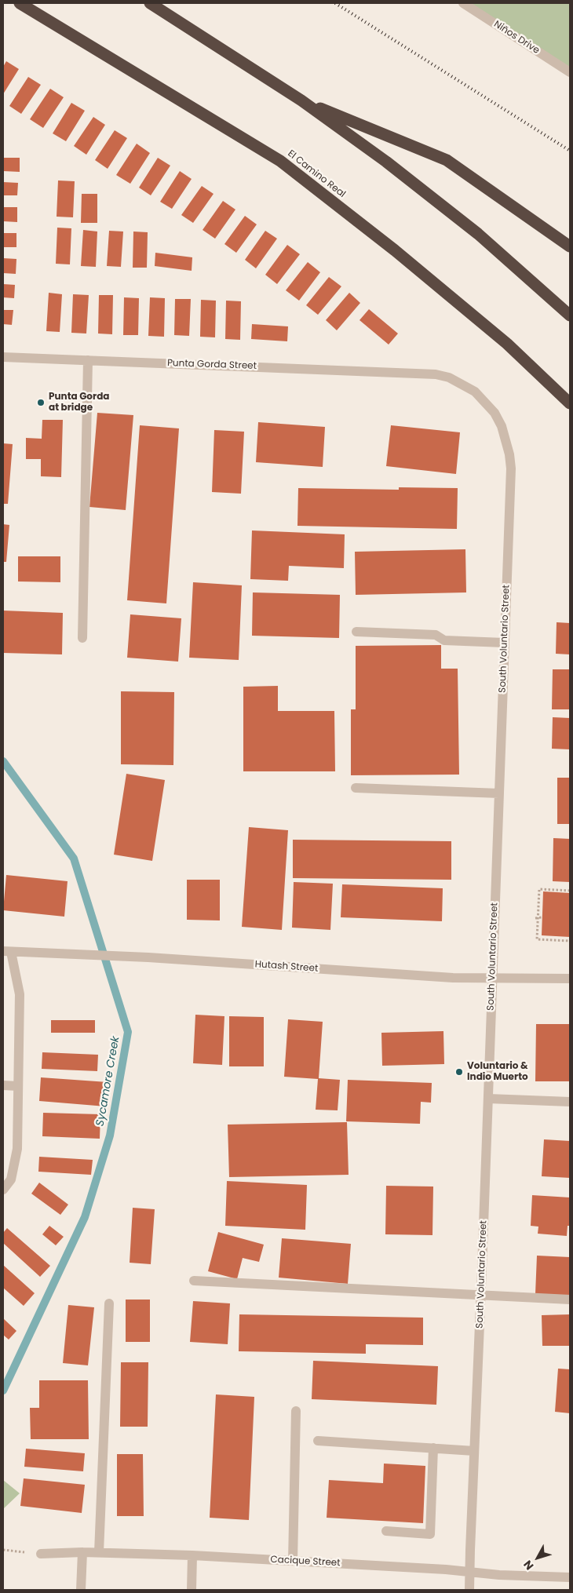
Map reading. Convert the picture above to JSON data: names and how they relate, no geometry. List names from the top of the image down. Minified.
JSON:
{"streets":{"highway":["El Camino Real"],"street":["Niños Drive","Punta Gorda Street","South Voluntario Street","Hutash Street","Cacique Street"]},"crossings":[["Punta Gorda Street","South Voluntario Street"],["South Voluntario Street","Hutash Street"],["South Voluntario Street","Cacique Street"]],"water":["Sycamore Creek"],"places":["Punta Gorda at bridge","Voluntario & Indio Muerto"],"north":"bottom left"}
